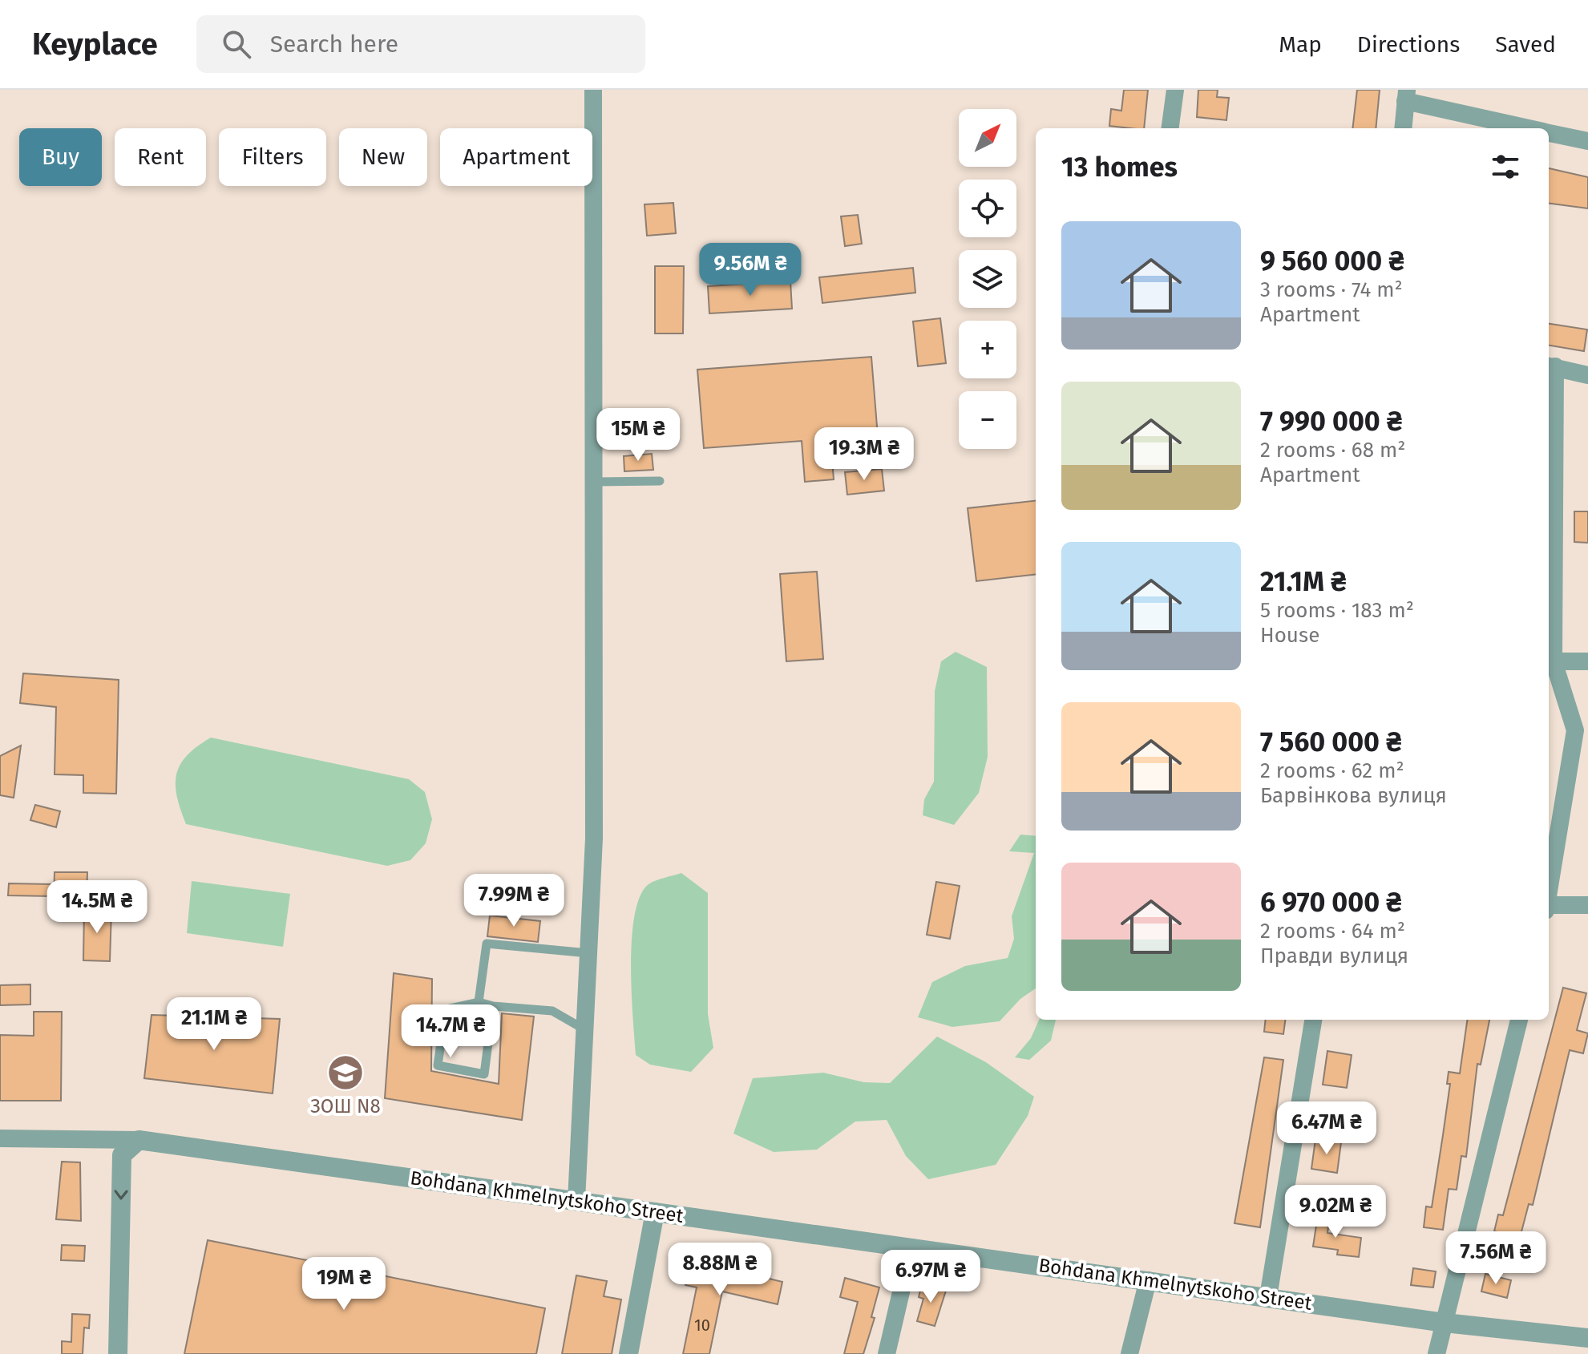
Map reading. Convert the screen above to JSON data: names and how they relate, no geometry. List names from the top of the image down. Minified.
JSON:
{"streets":{"street":["Bohdana Khmelnytskoho Street"]},"places":{"school or university":["ЗОШ N8"]},"house_numbers":["10"],"north":"top right","page":{"header":"Keyplace","search":"Search here","nav":["Map","Directions","Saved"],"map_buttons":["+","−"],"chip":["Buy","Rent","Filters","New","Apartment"],"heading":"13 homes","list":[{"name":"9 560 000 ₴","note":"3 rooms · 74 m² · Apartment"},{"name":"7 990 000 ₴","note":"2 rooms · 68 m² · Apartment"},{"name":"21.1M ₴","note":"5 rooms · 183 m² · House"},{"name":"7 560 000 ₴","note":"2 rooms · 62 m² · Барвінкова вулиця"},{"name":"6 970 000 ₴","note":"2 rooms · 64 m² · Правди вулиця"}],"price":["9.56M ₴","15M ₴","19.3M ₴","7.99M ₴","14.5M ₴","21.1M ₴","14.7M ₴","6.47M ₴","9.02M ₴","7.56M ₴","8.88M ₴","6.97M ₴","19M ₴"]}}
